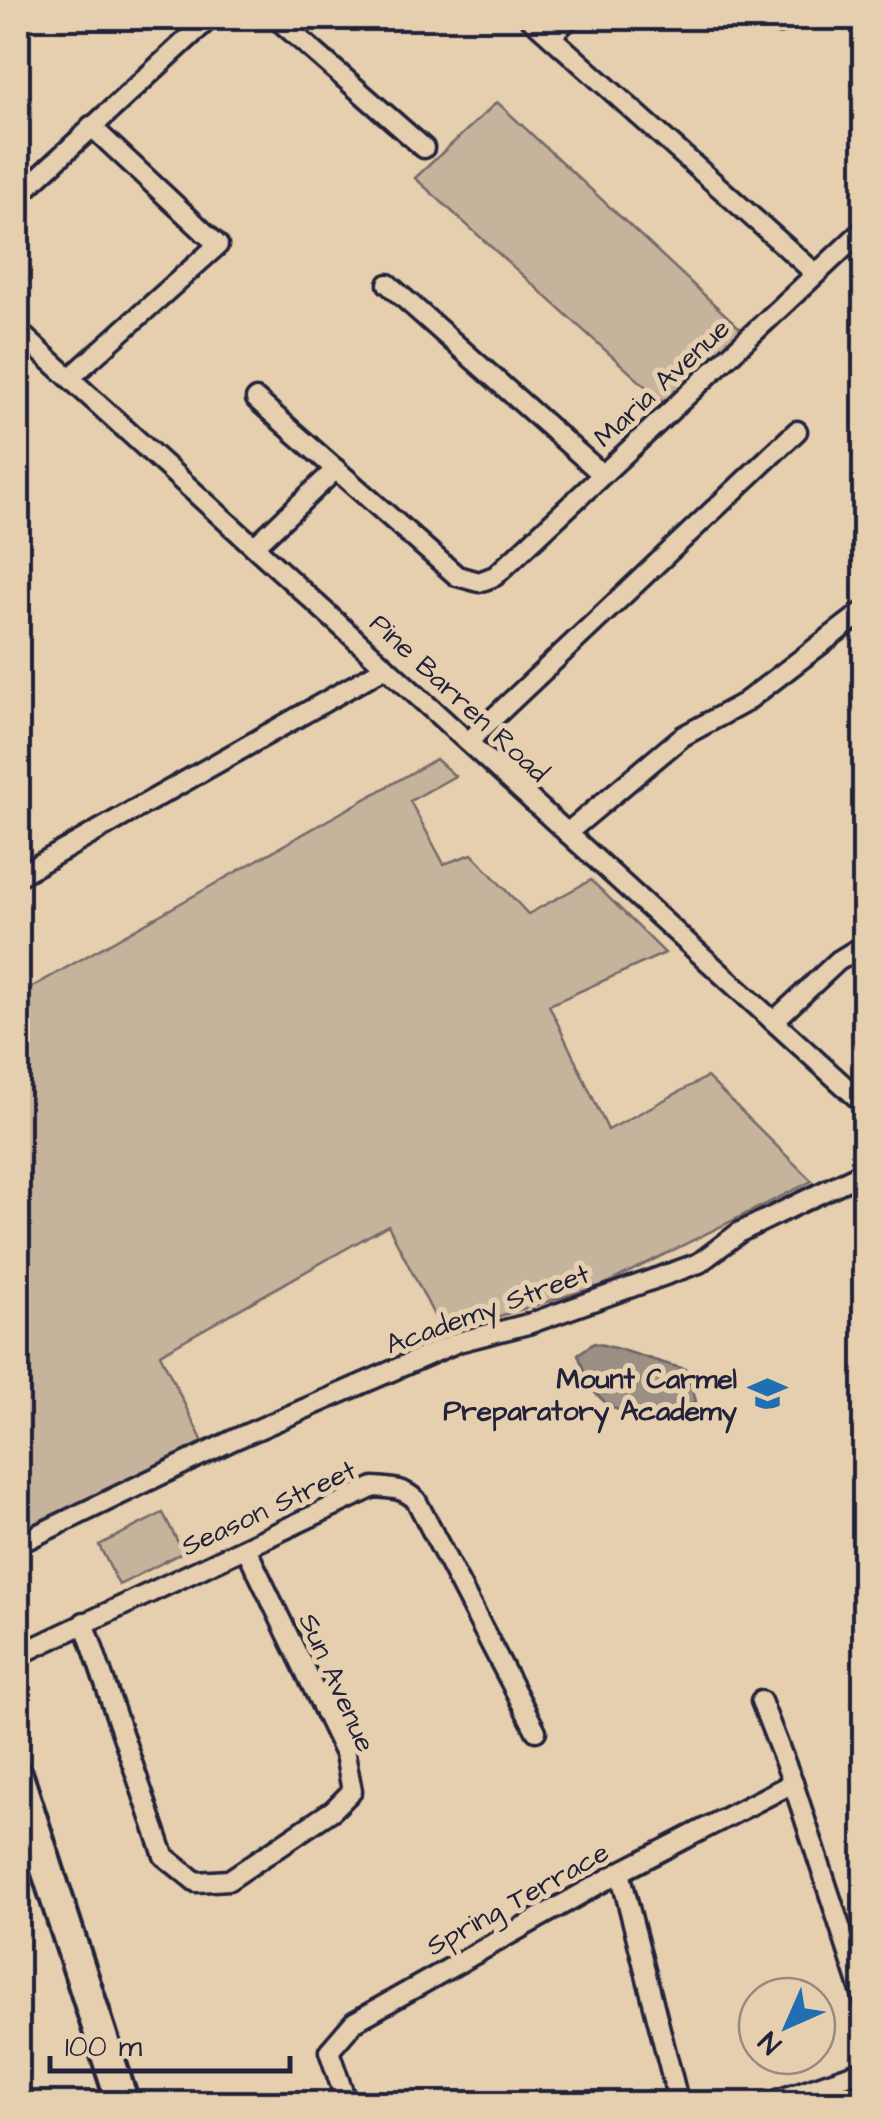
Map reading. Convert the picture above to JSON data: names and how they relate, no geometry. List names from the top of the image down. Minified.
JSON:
{"streets":{"street":["Maria Avenue","Pine Barren Road","Academy Street","Season Street","Sun Avenue","Spring Terrace"]},"crossings":[["Season Street","Sun Avenue"]],"places":{"school or university":["Mount Carmel Preparatory Academy"]},"scale_bar":"100 m","north":"bottom left"}
